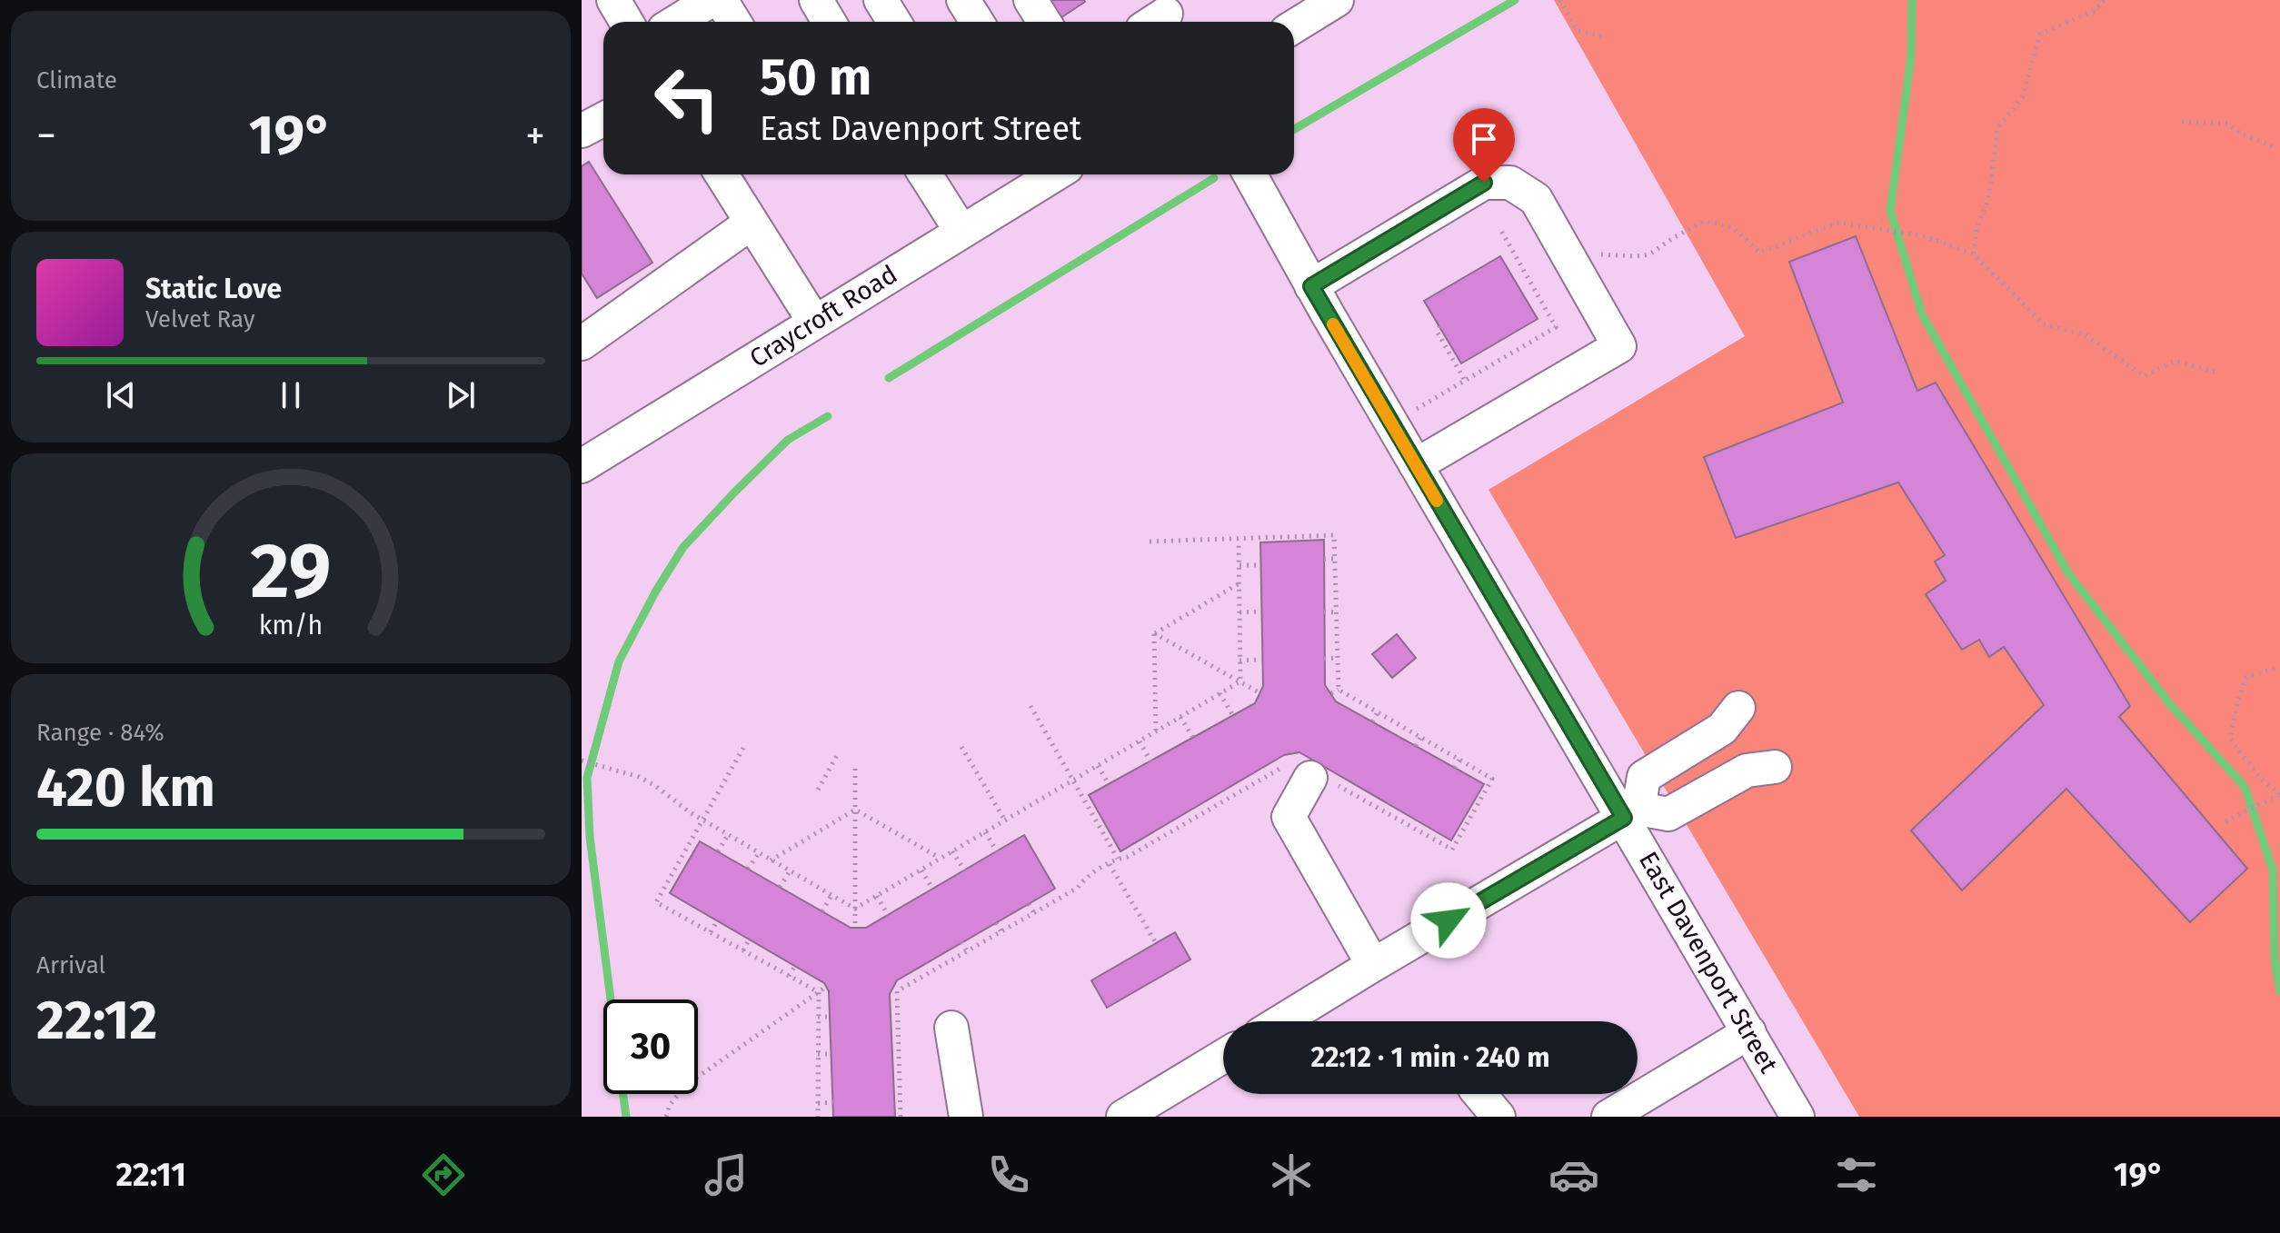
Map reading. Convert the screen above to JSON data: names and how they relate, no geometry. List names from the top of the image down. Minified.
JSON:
{"streets":{"street":["Craycroft Road","East Davenport Street"]},"page":{"tile":["Climate",["Range · 84%","420 km"],["Arrival","22:12"]],"turn":["50 m","East Davenport Street"],"heat":["−","19°","+"],"song":["Static Love","Velvet Ray"],"limit":"30","trip":"22:12 · 1 min · 240 m","tabs":["22:11","19°"],"gauge":["29","km/h"]}}
